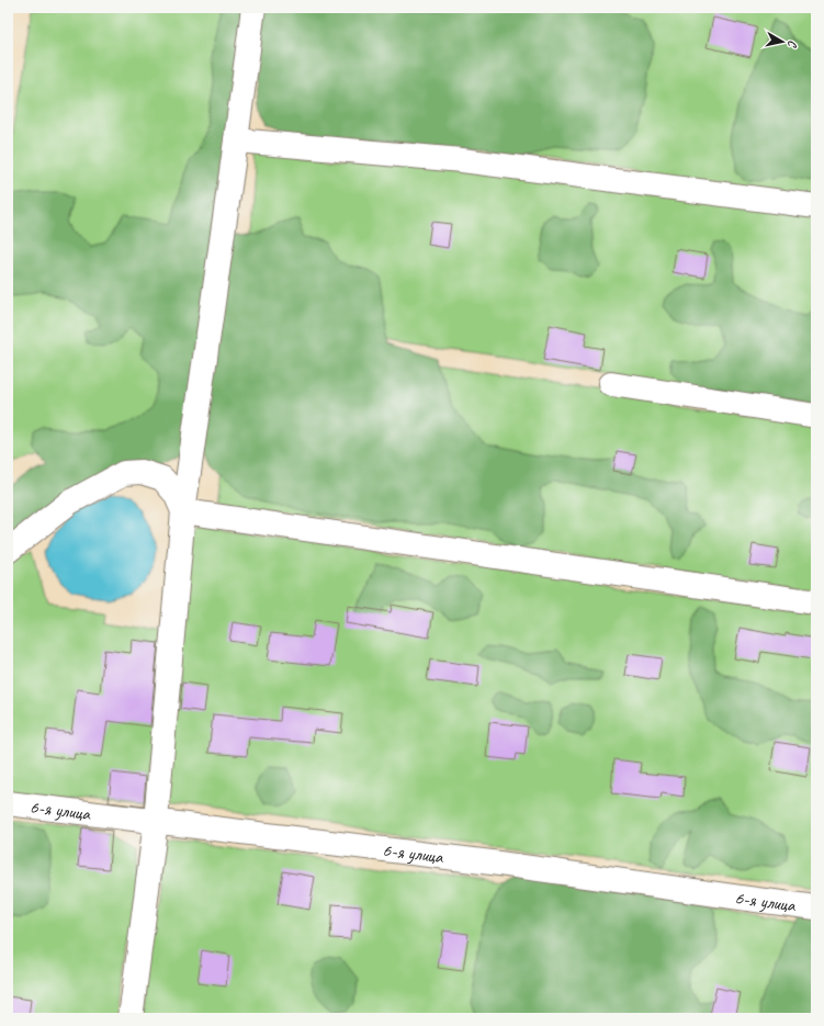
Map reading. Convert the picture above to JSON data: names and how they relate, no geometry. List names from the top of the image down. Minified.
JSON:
{"streets":{"lane":["6-я улица"]},"north":"right"}
